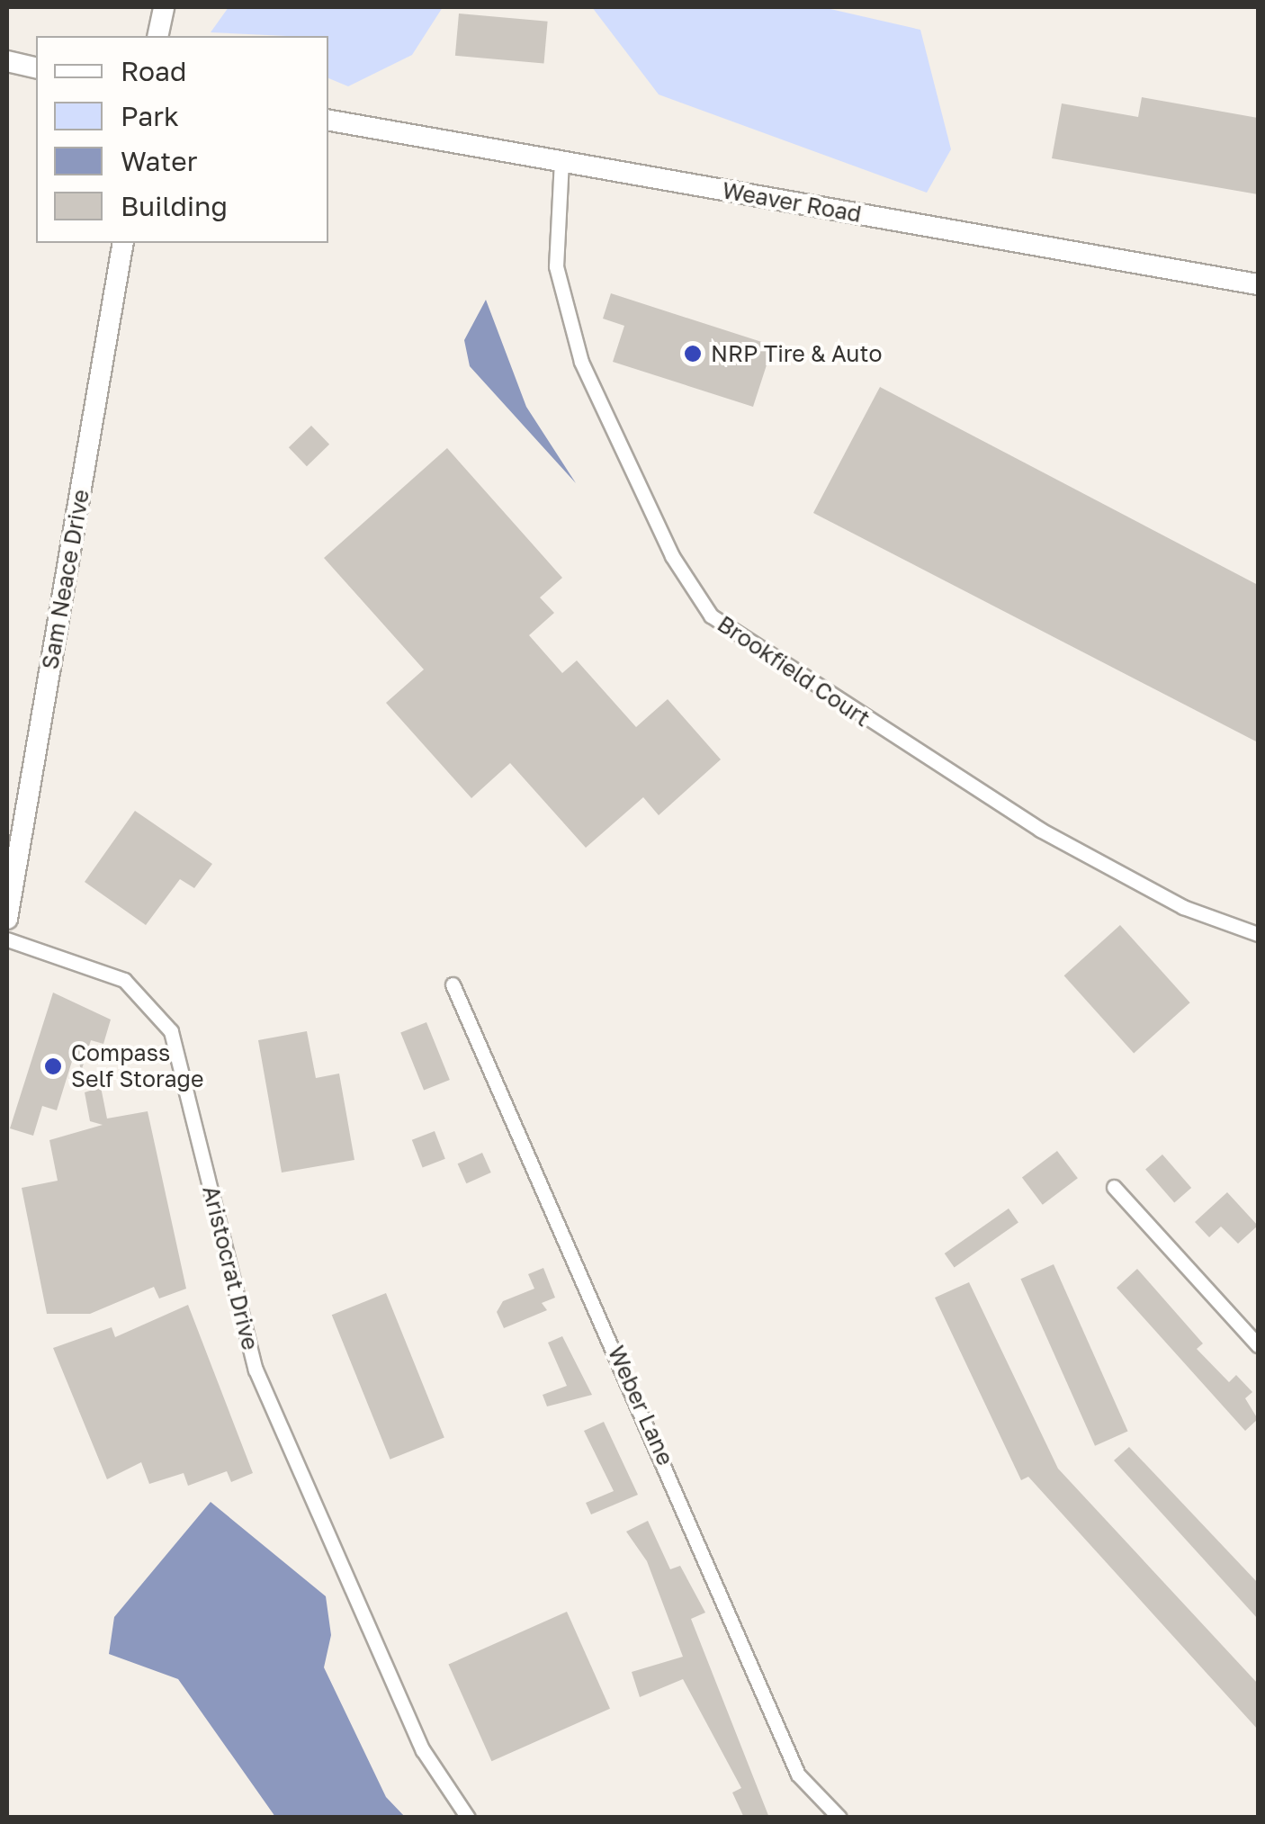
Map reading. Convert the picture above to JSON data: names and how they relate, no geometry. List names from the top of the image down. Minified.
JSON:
{"streets":{"main road":["Weaver Road","Sam Neace Drive"],"street":["Brookfield Court","Aristocrat Drive","Weber Lane"]},"crossings":[["Weaver Road","Brookfield Court"]],"places":["NRP Tire & Auto","Compass Self Storage"],"legend":["Road","Park","Water","Building"]}
